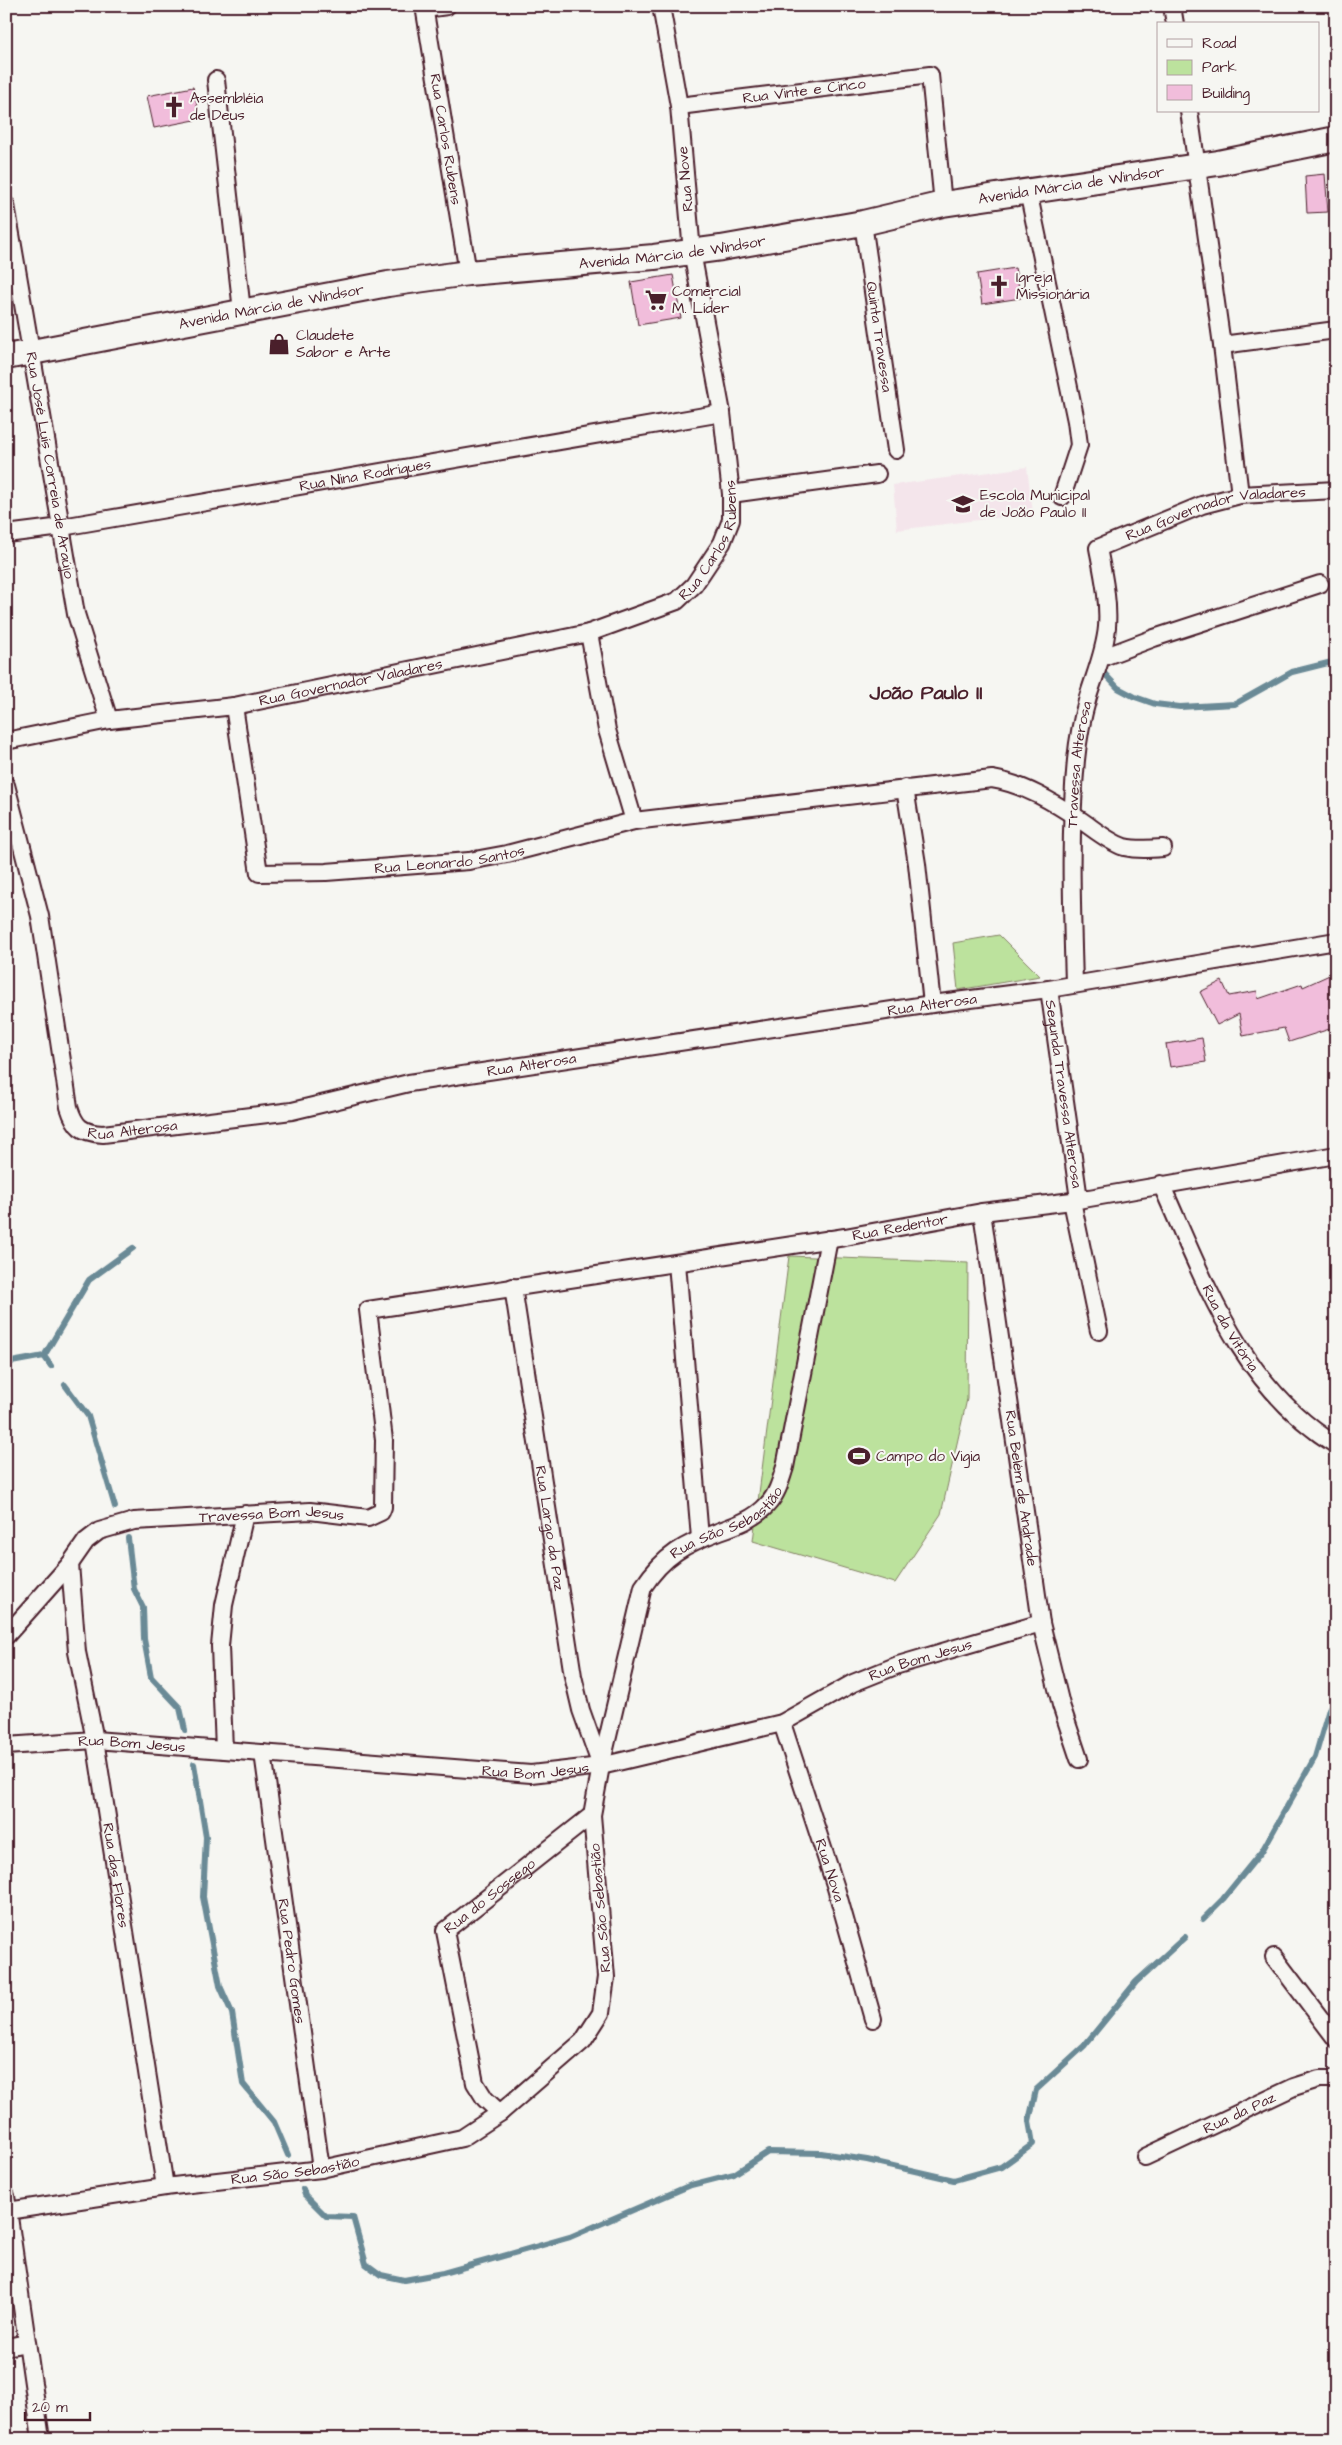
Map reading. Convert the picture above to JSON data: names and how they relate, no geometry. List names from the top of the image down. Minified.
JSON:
{"streets":{"street":["Rua Vinte e Cinco","Rua Carlos Rubens","Rua Nove","Avenida Márcia de Windsor","Quinta Travessa","Rua José Luís Correia de Araújo","Rua Nina Rodrigues","Rua Governador Valadares","Travessa Alterosa","Rua Leonardo Santos","Rua Alterosa","Segunda Travessa Alterosa","Rua Redentor","Rua da Vitória","Rua Belém de Andrade","Travessa Bom Jesus","Rua São Sebastião","Rua Largo da Paz","Rua Bom Jesus","Rua Nova","Rua das Flores","Rua do Sossego","Rua Pedro Gomes","Rua da Paz"]},"crossings":[["Rua Vinte e Cinco","Rua Nove"],["Rua Vinte e Cinco","Avenida Márcia de Windsor"],["Rua Carlos Rubens","Rua Nove"],["Rua Carlos Rubens","Avenida Márcia de Windsor"],["Rua Carlos Rubens","Rua Nina Rodrigues"],["Rua Carlos Rubens","Rua Governador Valadares"],["Rua Nove","Avenida Márcia de Windsor"],["Avenida Márcia de Windsor","Quinta Travessa"],["Avenida Márcia de Windsor","Rua José Luís Correia de Araújo"],["Rua José Luís Correia de Araújo","Rua Nina Rodrigues"],["Rua José Luís Correia de Araújo","Rua Governador Valadares"],["Rua Governador Valadares","Travessa Alterosa"],["Rua Governador Valadares","Rua Leonardo Santos"],["Travessa Alterosa","Rua Leonardo Santos"],["Travessa Alterosa","Rua Alterosa"],["Rua Alterosa","Segunda Travessa Alterosa"],["Segunda Travessa Alterosa","Rua Redentor"],["Rua Redentor","Rua da Vitória"],["Rua Redentor","Rua Belém de Andrade"],["Rua Redentor","Travessa Bom Jesus"],["Rua Redentor","Rua São Sebastião"],["Rua Redentor","Rua Largo da Paz"],["Rua Belém de Andrade","Rua Bom Jesus"],["Travessa Bom Jesus","Rua das Flores"],["Rua São Sebastião","Rua Largo da Paz"],["Rua São Sebastião","Rua Bom Jesus"],["Rua São Sebastião","Rua das Flores"],["Rua São Sebastião","Rua do Sossego"],["Rua São Sebastião","Rua Pedro Gomes"],["Rua Largo da Paz","Rua Bom Jesus"],["Rua Bom Jesus","Rua Nova"],["Rua Bom Jesus","Rua das Flores"],["Rua Bom Jesus","Rua Pedro Gomes"]],"districts":["João Paulo II"],"places":{"church":["Assembléia de Deus","Igreja Missionária"],"supermarket":["Comercial M. Líder"],"shop":["Claudete Sabor e Arte"],"school or university":["Escola Municipal de João Paulo II"],"sports":["Campo do Vigia"]},"legend":["Road","Park","Building"],"scale_bar":"20 m"}
